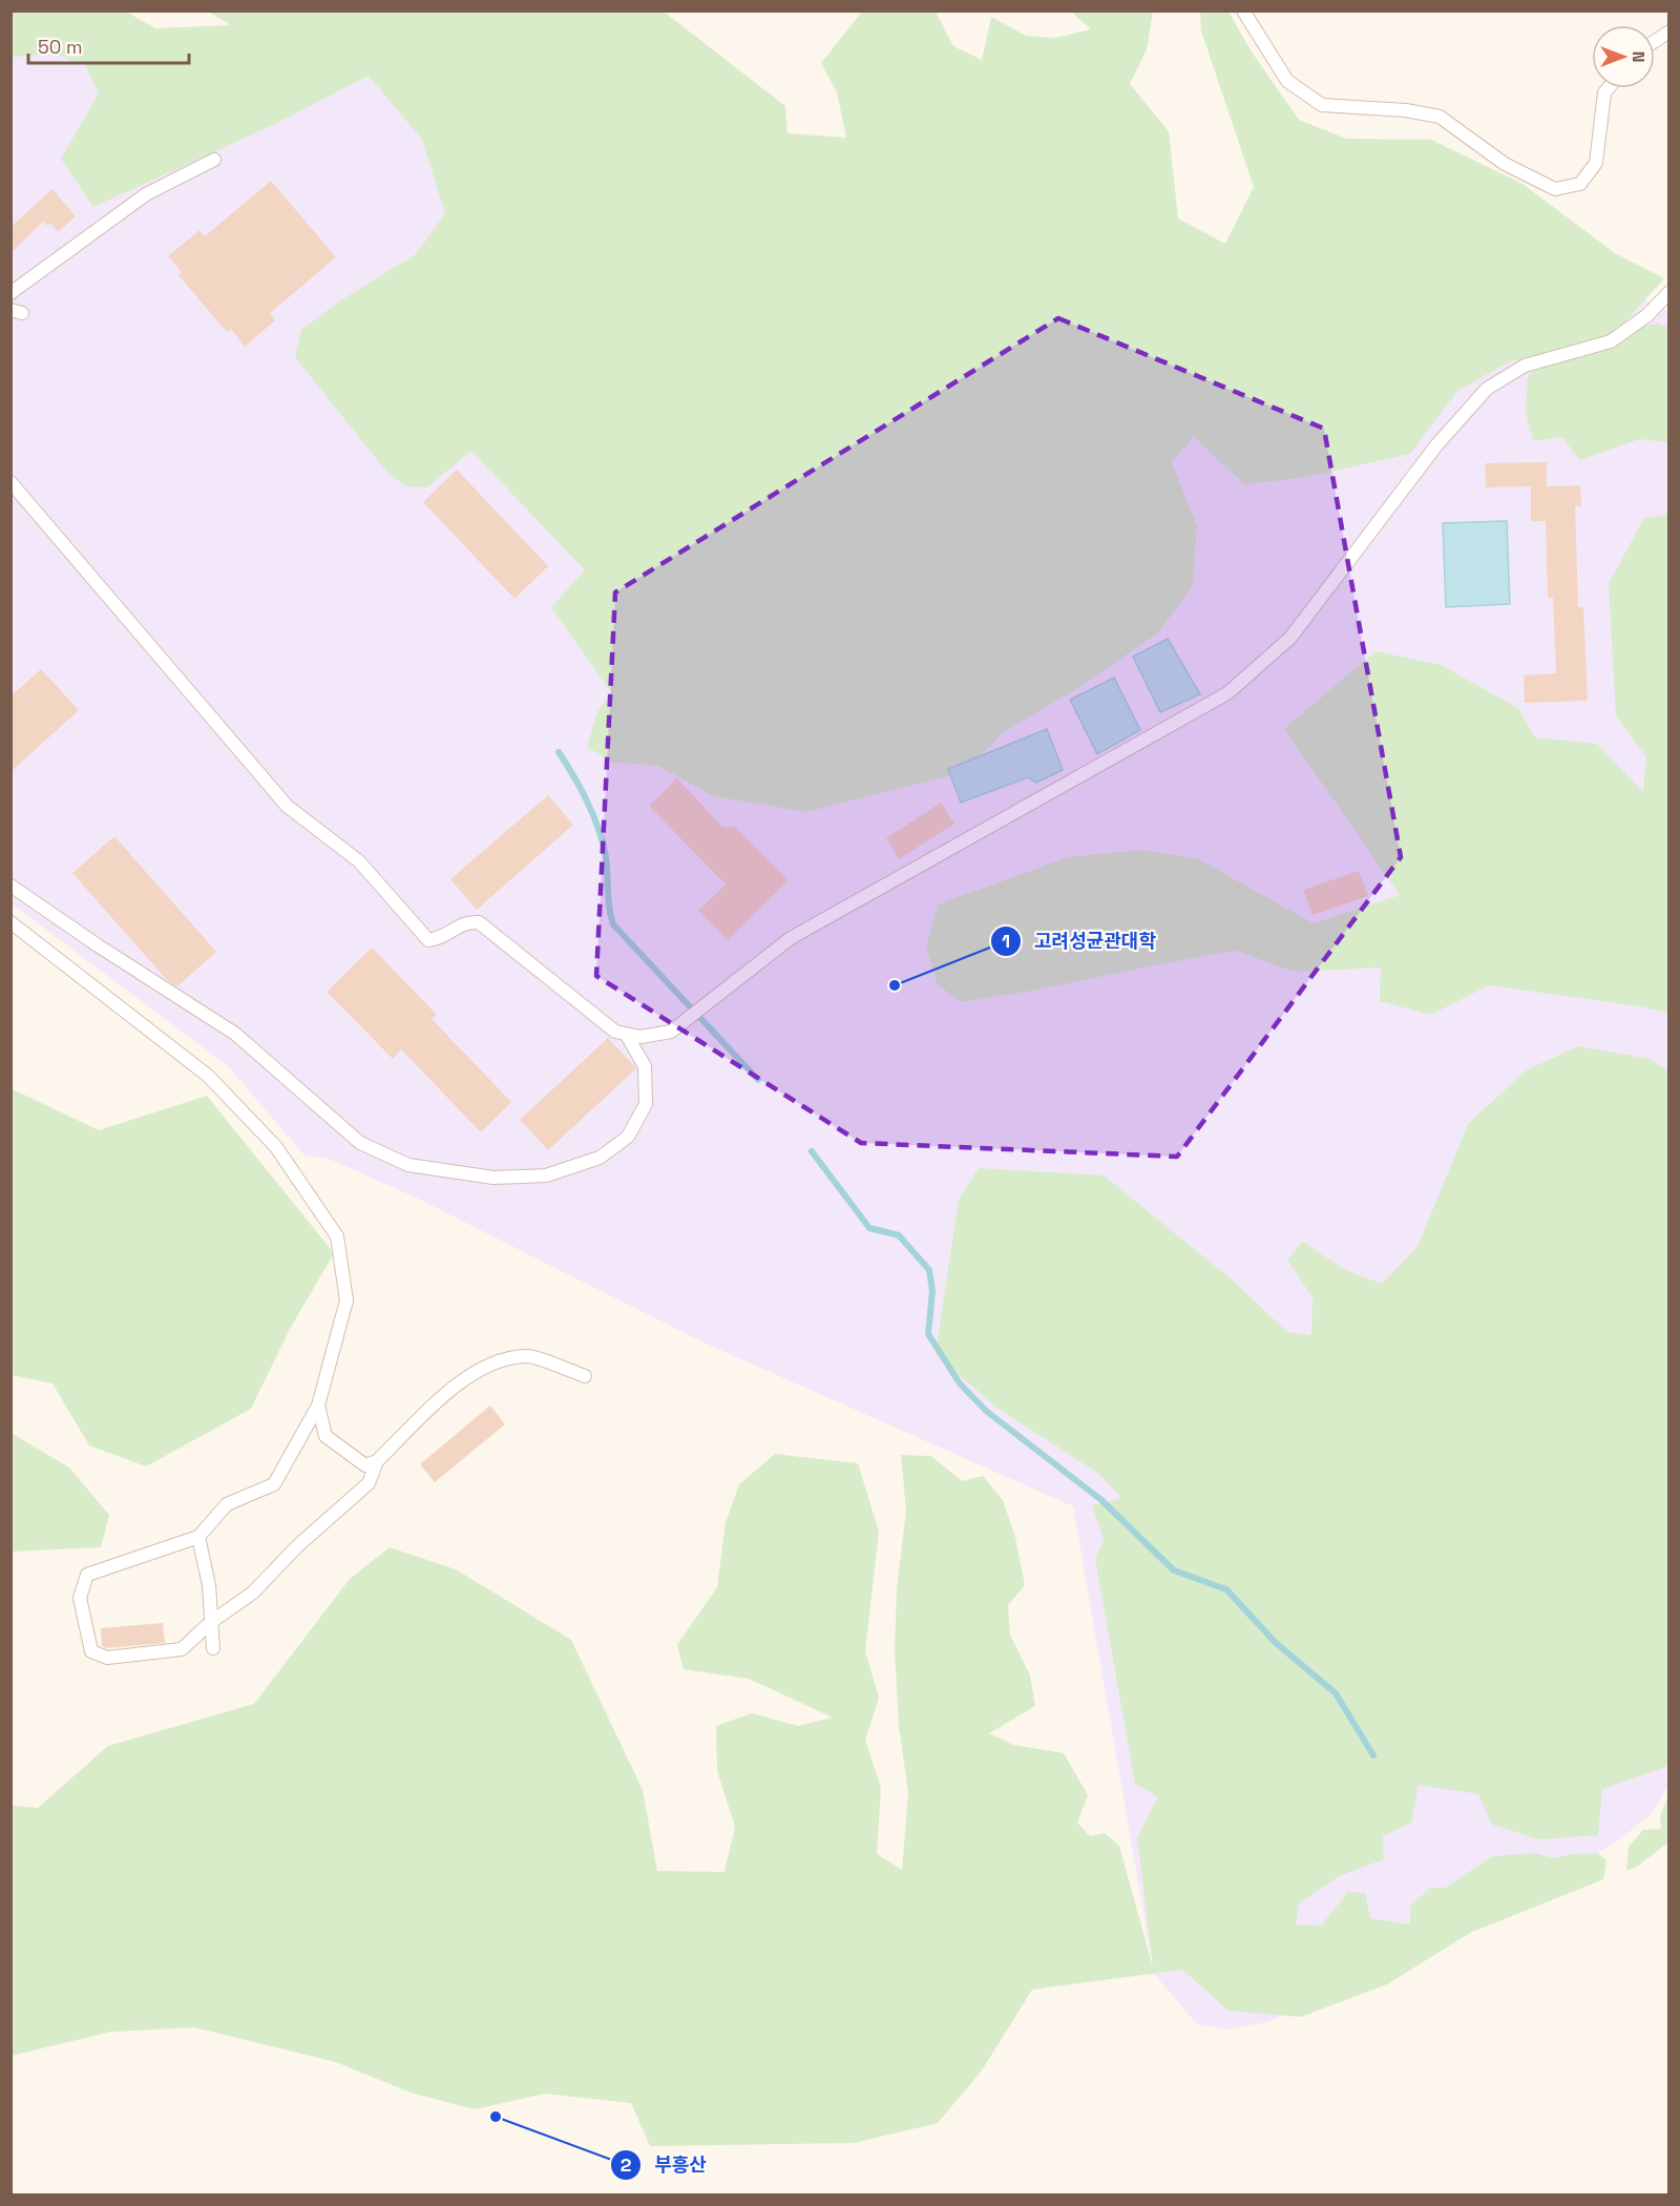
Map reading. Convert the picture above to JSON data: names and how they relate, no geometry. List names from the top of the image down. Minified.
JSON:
{"places":["고려성균관대학","부흥산"],"scale_bar":"50 m","north":"right"}
